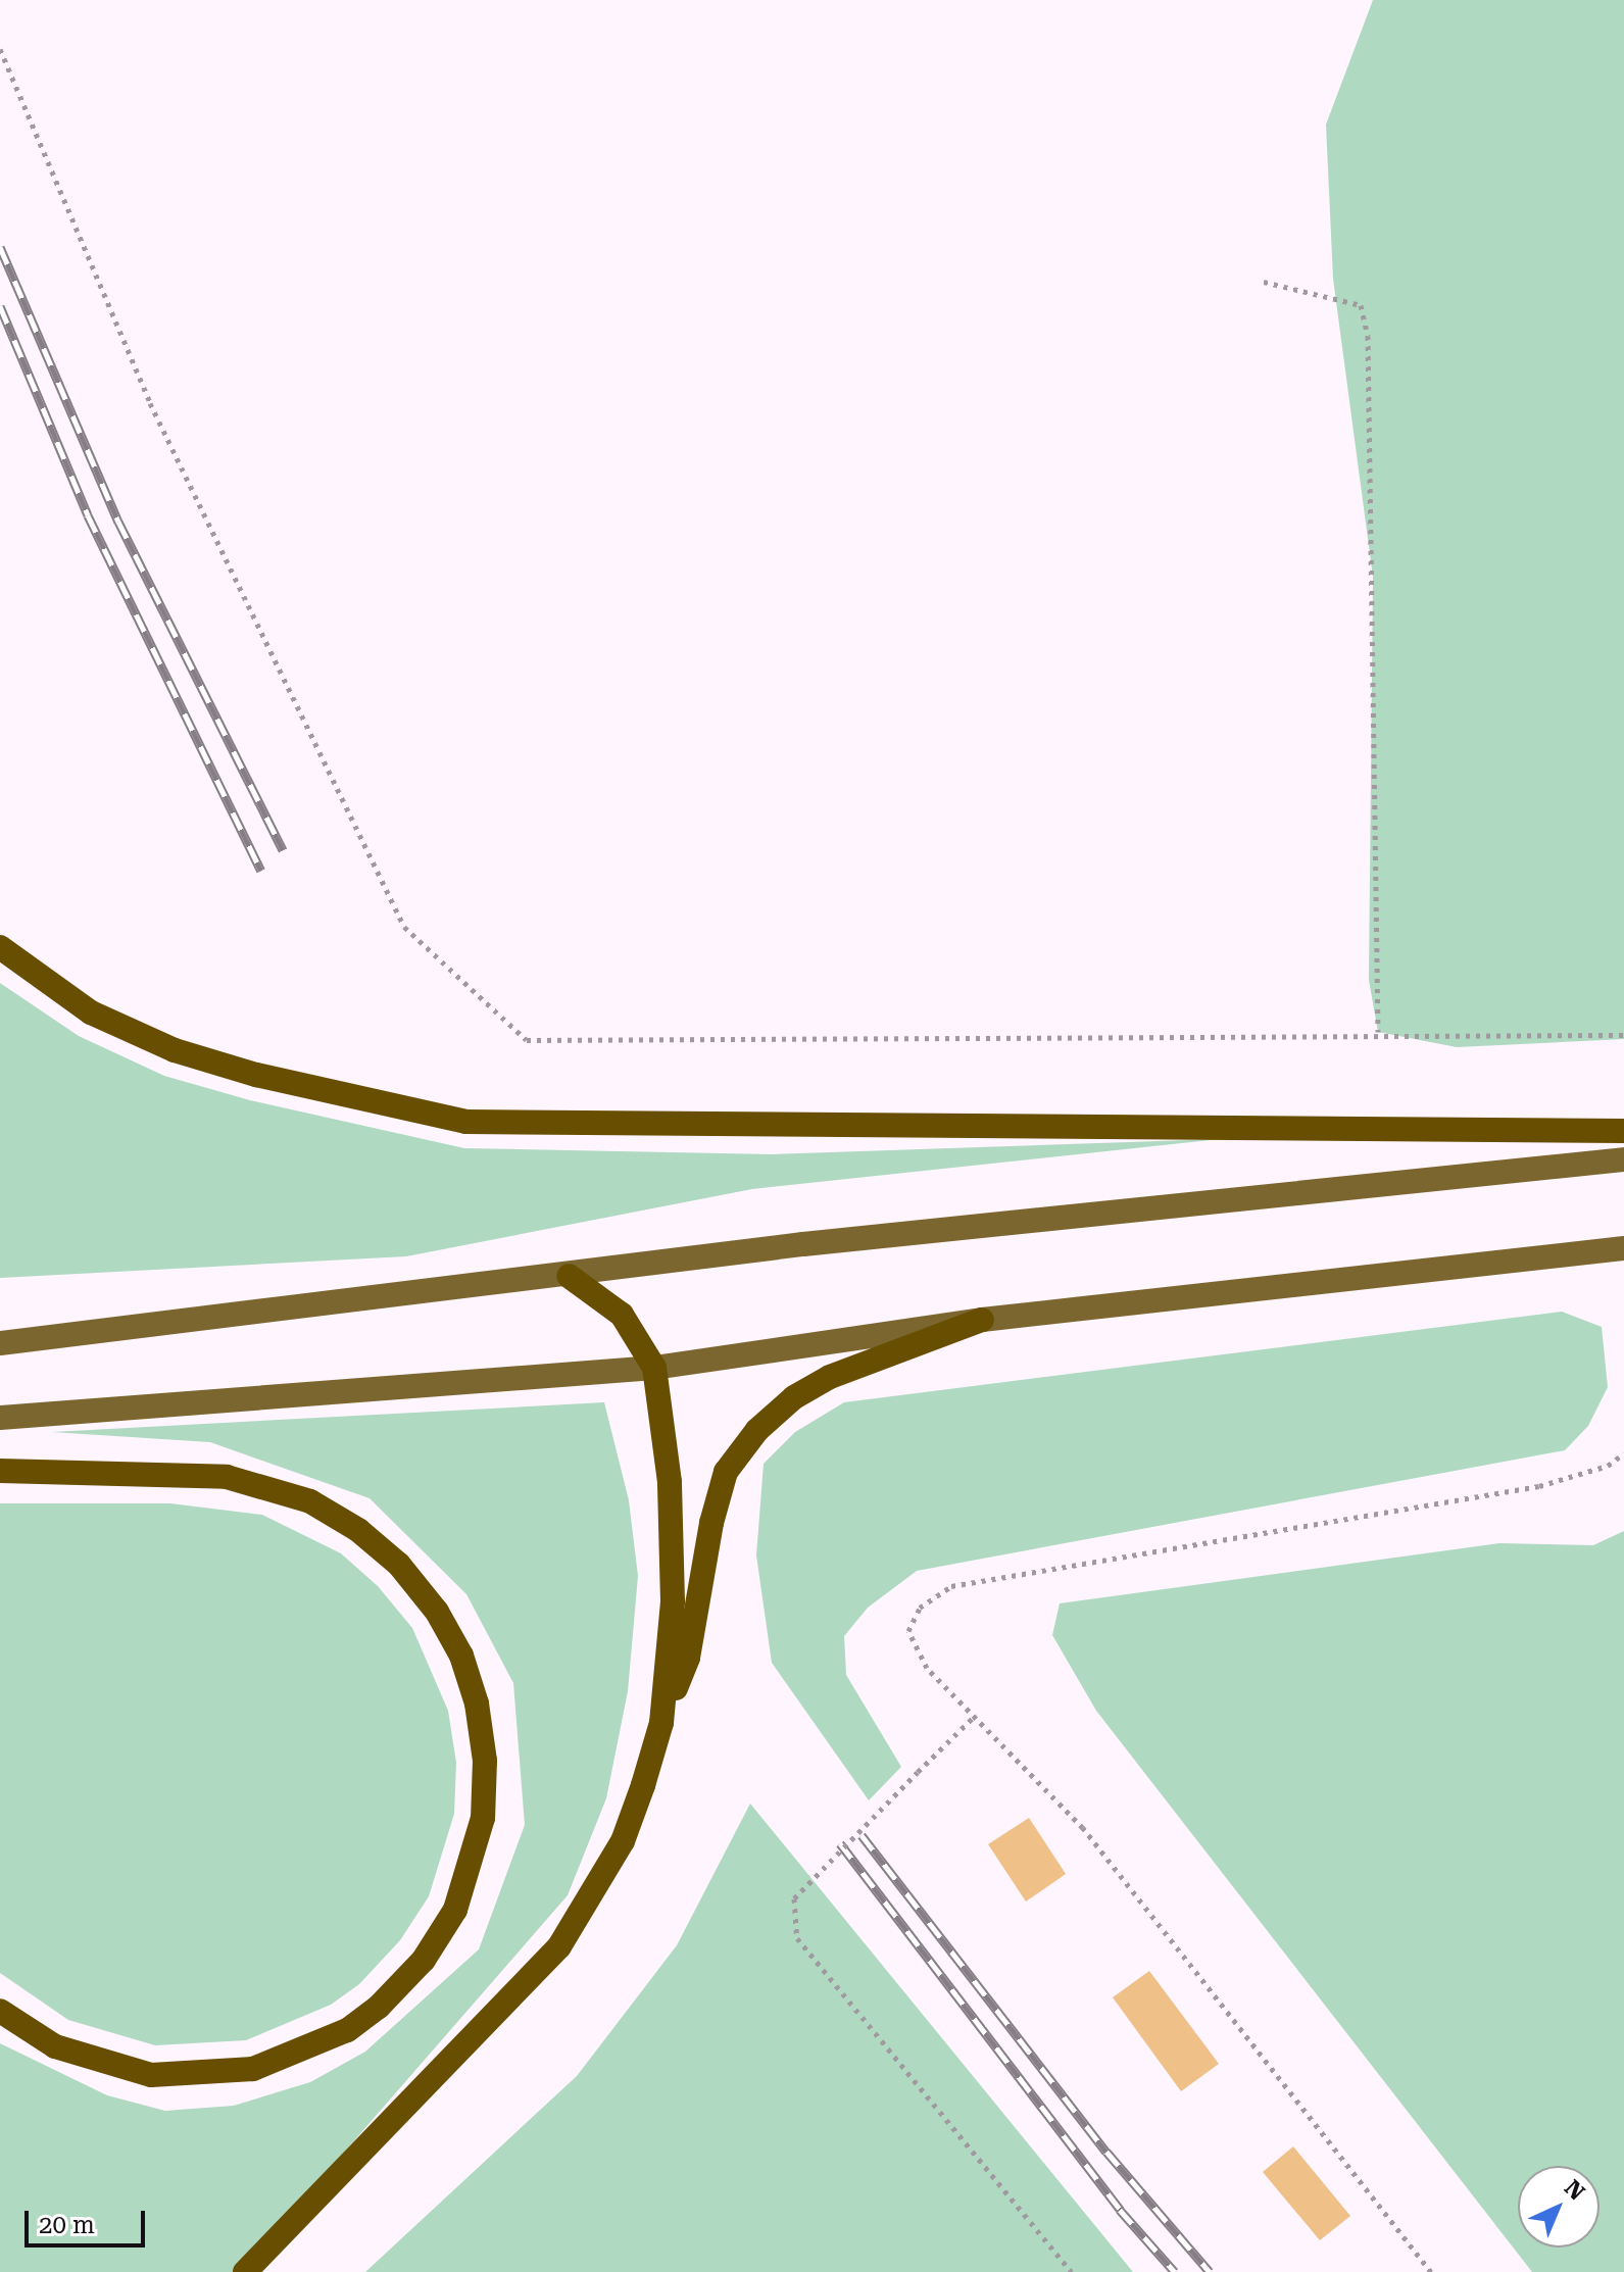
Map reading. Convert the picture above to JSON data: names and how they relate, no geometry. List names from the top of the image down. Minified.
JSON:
{"scale_bar":"20 m","north":"top right"}
